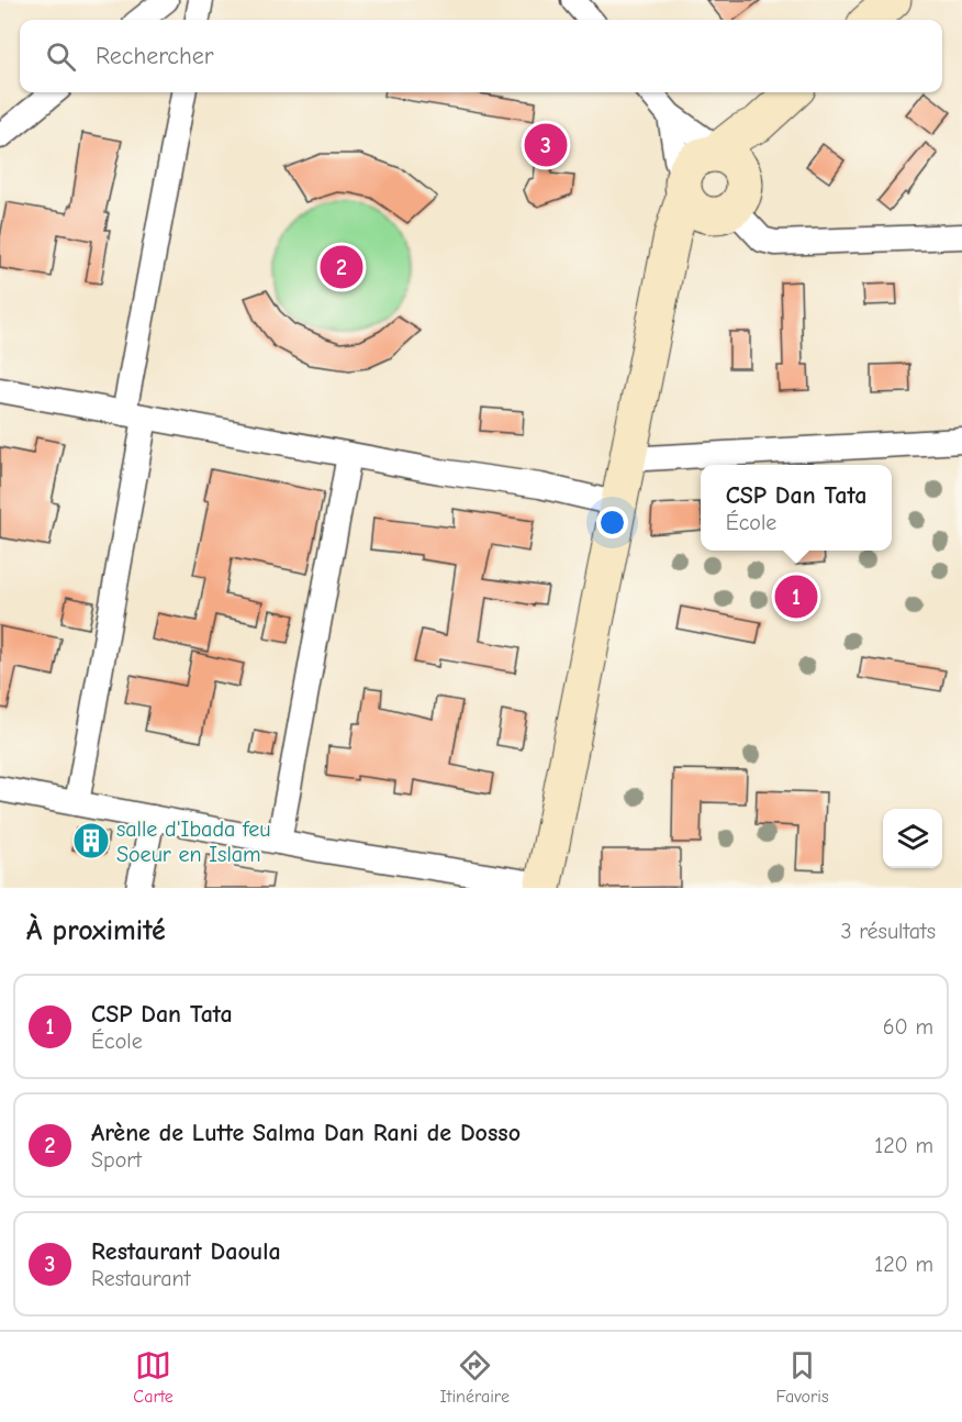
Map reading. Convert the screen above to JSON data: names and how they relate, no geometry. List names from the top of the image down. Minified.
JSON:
{"places":{"building":["salle d'Ibada feu Soeur en Islam"]},"page":{"search":"Rechercher","pins":["3","2","1"],"popup":["CSP Dan Tata","École"],"heading":["À proximité","3 résultats"],"list":[{"mark":"1","name":"CSP Dan Tata","note":"École","value":"60 m"},{"mark":"2","name":"Arène de Lutte Salma Dan Rani de Dosso","note":"Sport","value":"120 m"},{"mark":"3","name":"Restaurant Daoula","note":"Restaurant","value":"120 m"}],"nav":["Carte","Itinéraire","Favoris"]}}
